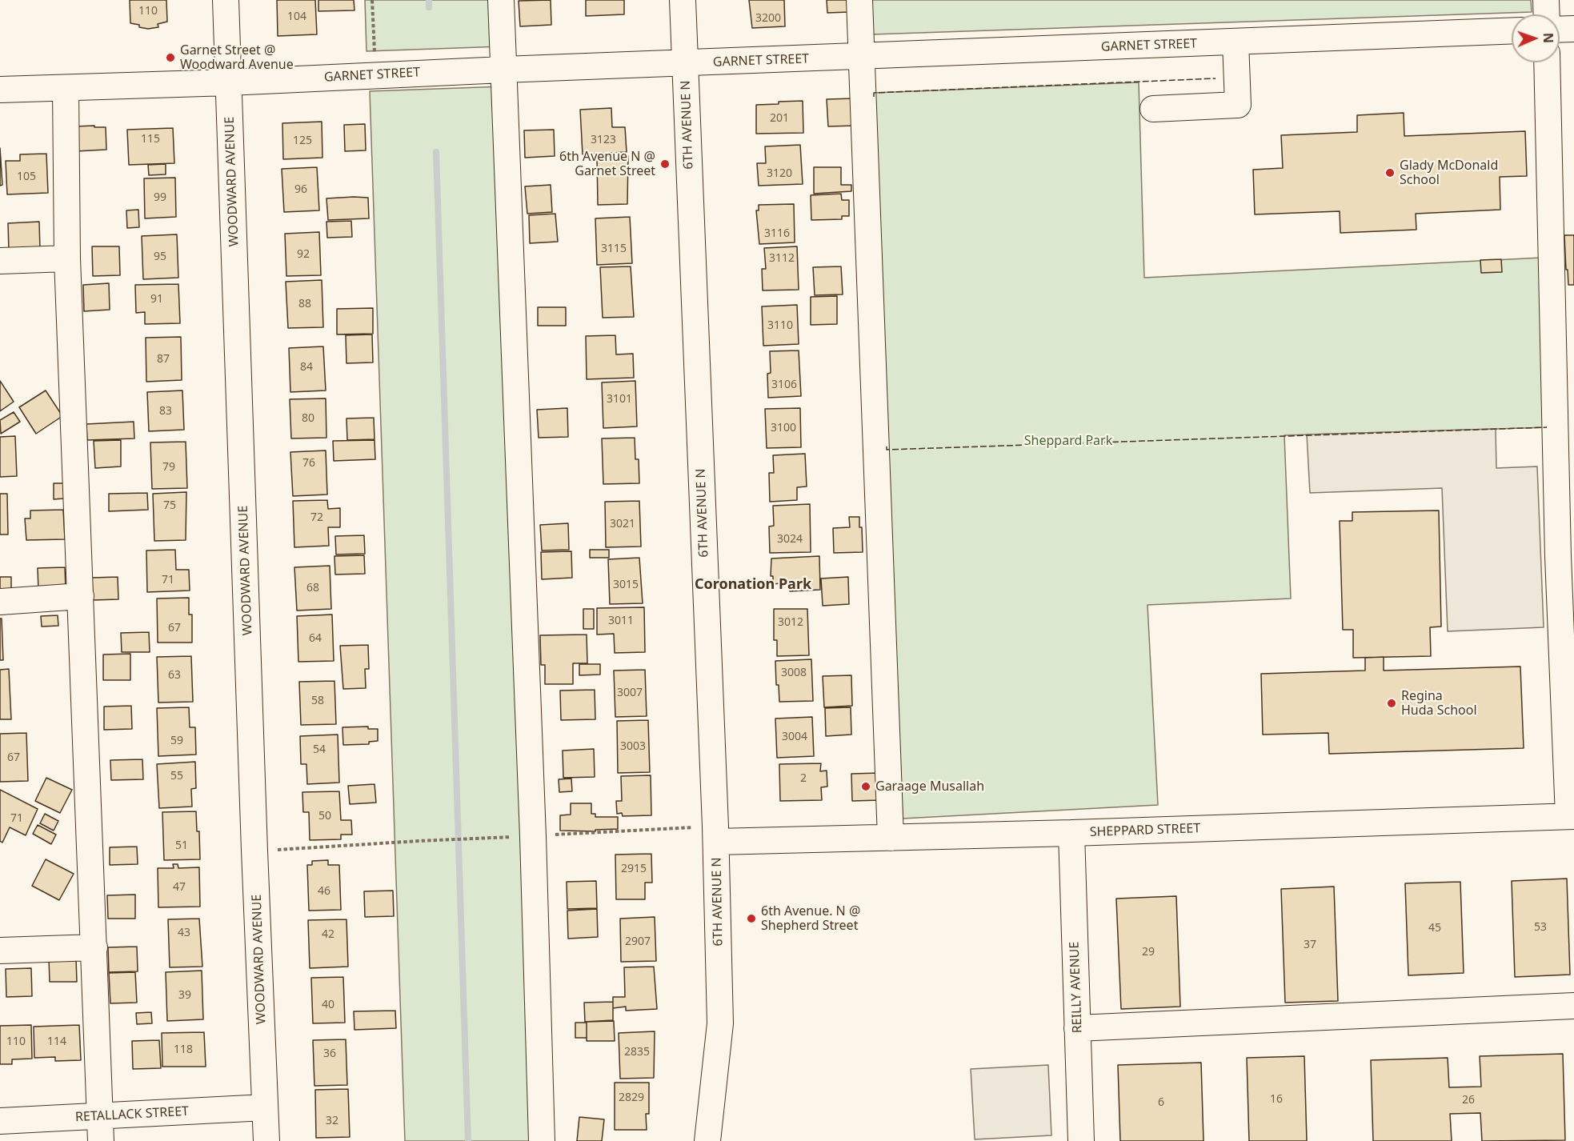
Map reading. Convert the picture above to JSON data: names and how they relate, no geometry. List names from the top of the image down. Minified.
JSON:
{"streets":{"street":["GARNET STREET","6TH AVENUE N","WOODWARD AVENUE","SHEPPARD STREET","REILLY AVENUE","RETALLACK STREET"]},"crossings":[["GARNET STREET","6TH AVENUE N"],["GARNET STREET","WOODWARD AVENUE"],["6TH AVENUE N","SHEPPARD STREET"],["WOODWARD AVENUE","RETALLACK STREET"],["SHEPPARD STREET","REILLY AVENUE"]],"districts":["Coronation Park"],"parks":["Sheppard Park"],"places":["Garnet Street @ Woodward Avenue","6th Avenue N @ Garnet Street","Glady McDonald School","Regina Huda School","Garaage Musallah","6th Avenue. N @ Shepherd Street"],"house_numbers":["110","104","3200","201","115","3123","125","3120","105","96","99","3116","3115","92","95","3112","91","88","3110","87","84","3106","3101","83","80","3100","76","79","75","72","3021","3024","71","3015","68","3011","3012","67","64","3008","63","3007","58","3004","59","3003","54","67","55","2","50","71","51","2915","47","46","53","45","43","42","2907","37","29","39","40","110","114","118","2835","36","2829","16","26","6","32"],"north":"right"}
